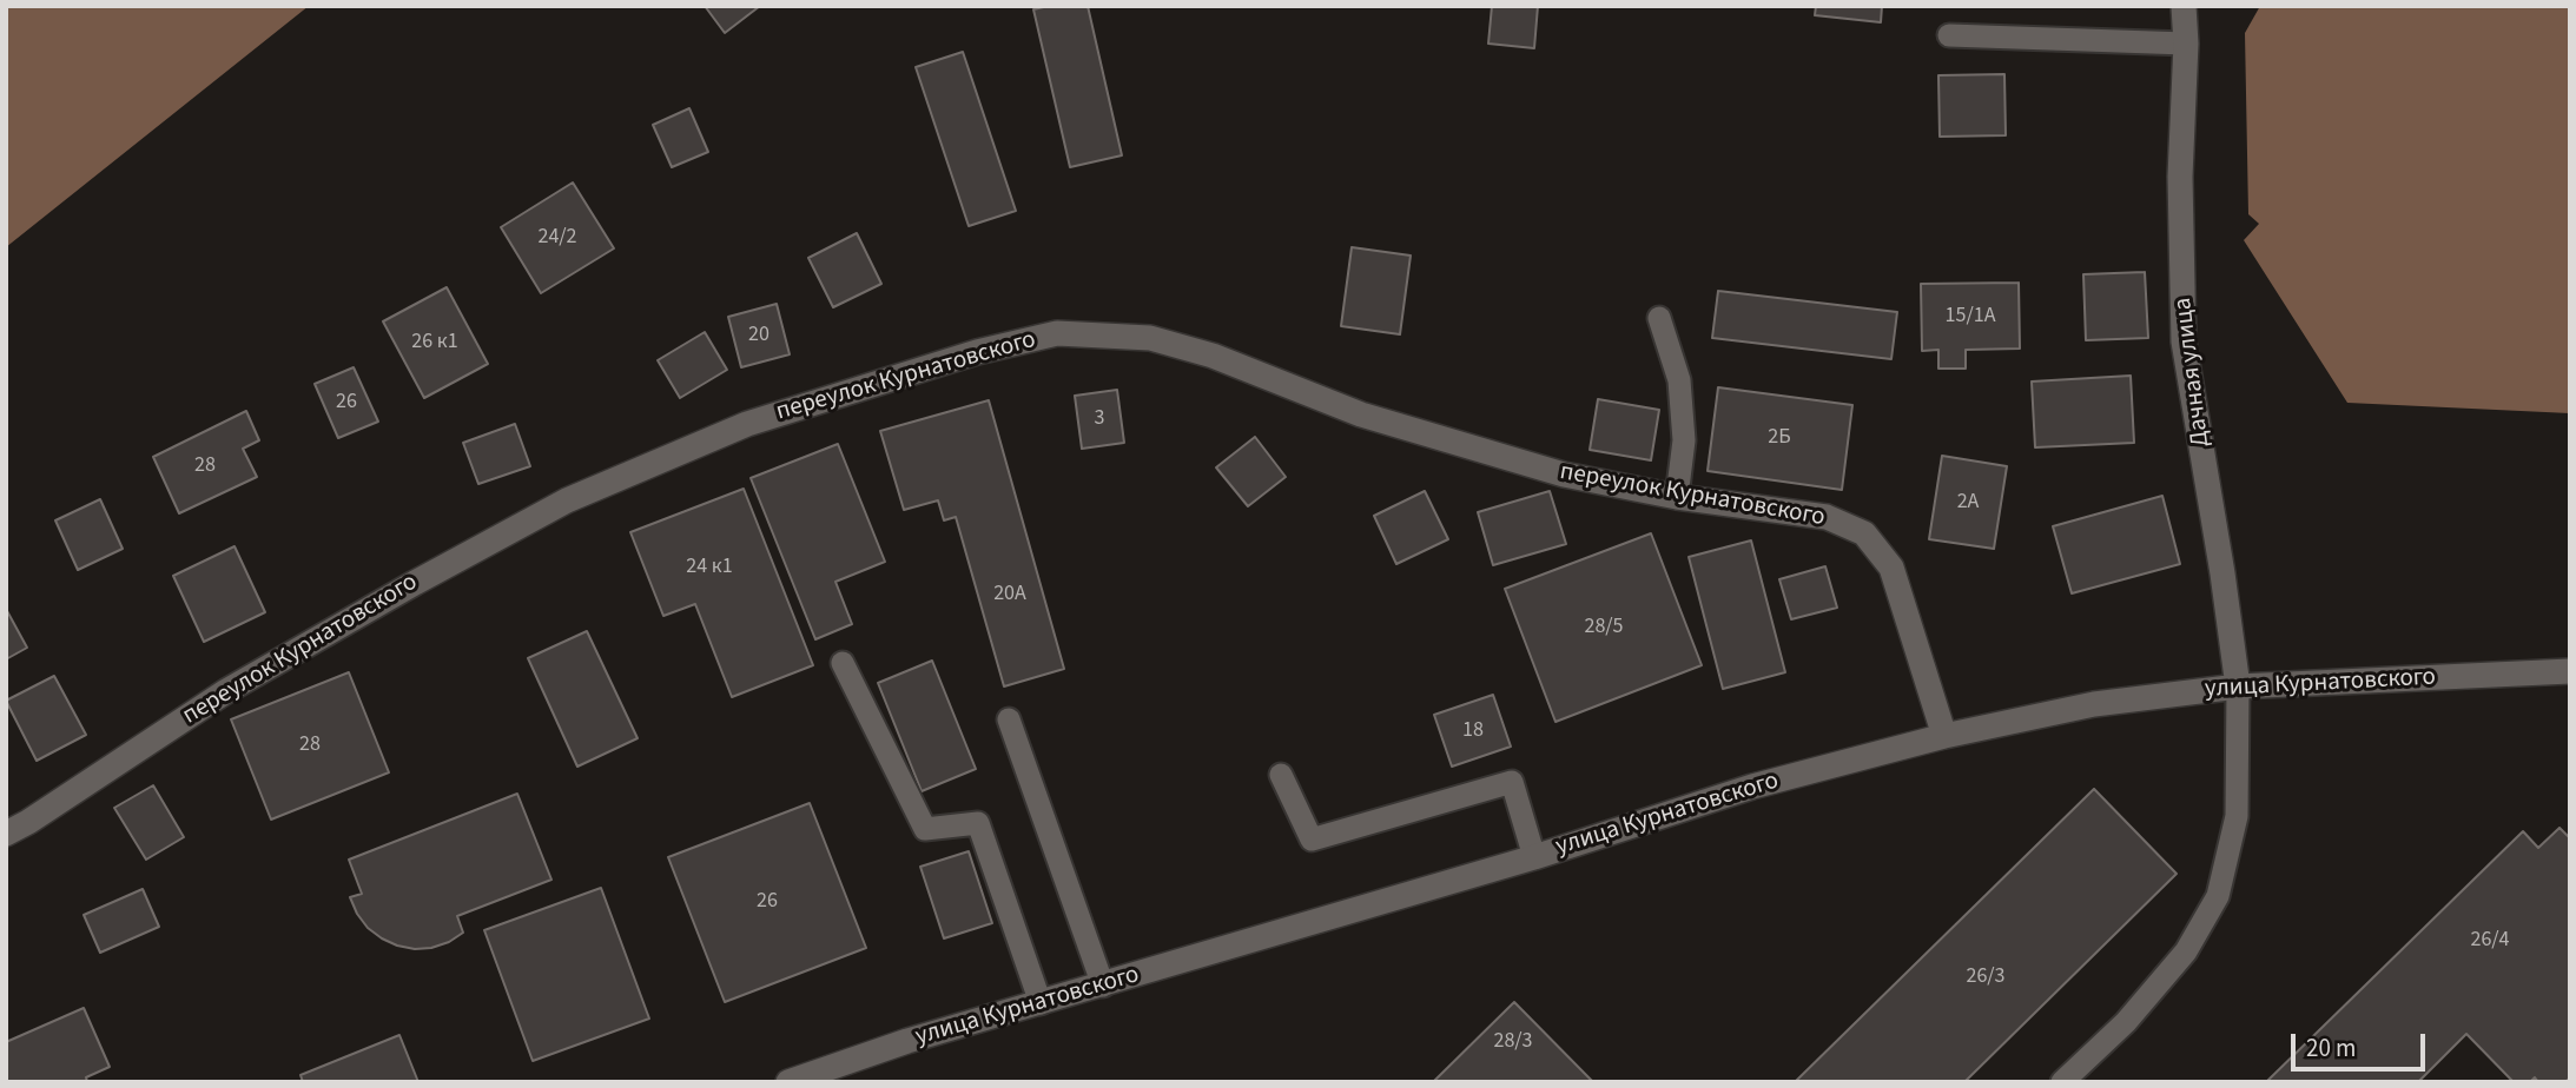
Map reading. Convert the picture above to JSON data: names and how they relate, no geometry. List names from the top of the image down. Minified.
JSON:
{"streets":{"street":["Дачная улица","переулок Курнатовского","улица Курнатовского"]},"crossings":[["Дачная улица","улица Курнатовского"],["переулок Курнатовского","улица Курнатовского"]],"house_numbers":["24/2","15/1А","20","26 к1","26","3","2Б","28","2А","24 к1","20А","28/5","18","28","26","26/4","26/3","28/3"],"scale_bar":"20 m"}
